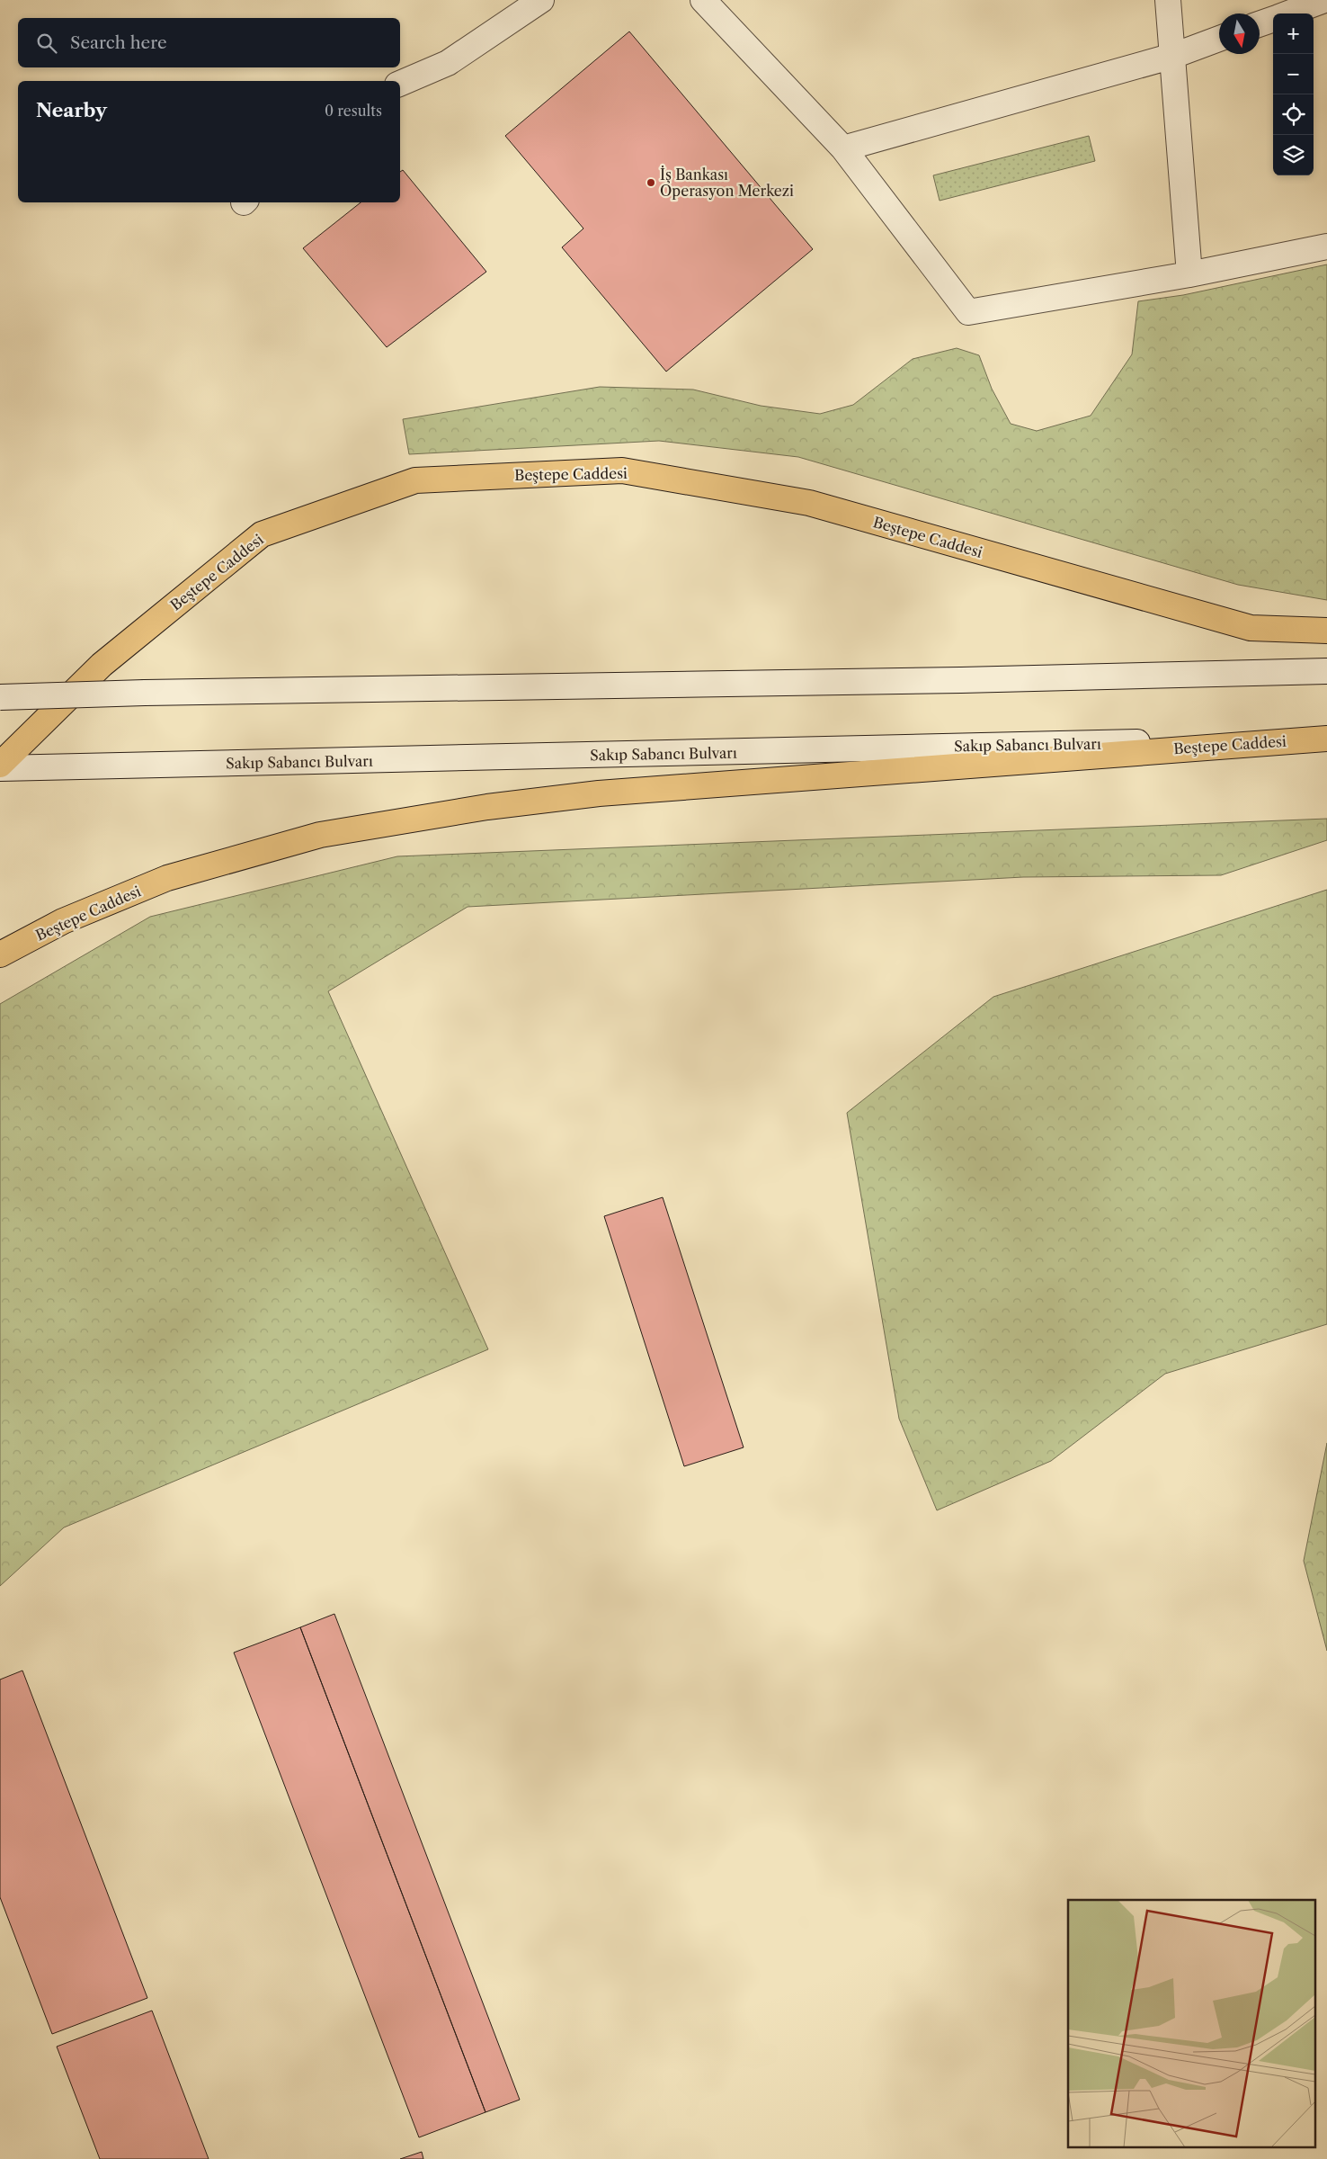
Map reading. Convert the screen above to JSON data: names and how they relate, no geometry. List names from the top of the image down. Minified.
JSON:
{"streets":{"main road":["Beştepe Caddesi","Sakıp Sabancı Bulvarı"]},"crossings":[["Beştepe Caddesi","Sakıp Sabancı Bulvarı"]],"places":["İş Bankası Operasyon Merkezi"],"north":"bottom","page":{"map_buttons":["+","−"],"search":"Search here","heading":["Nearby","0 results"]}}
